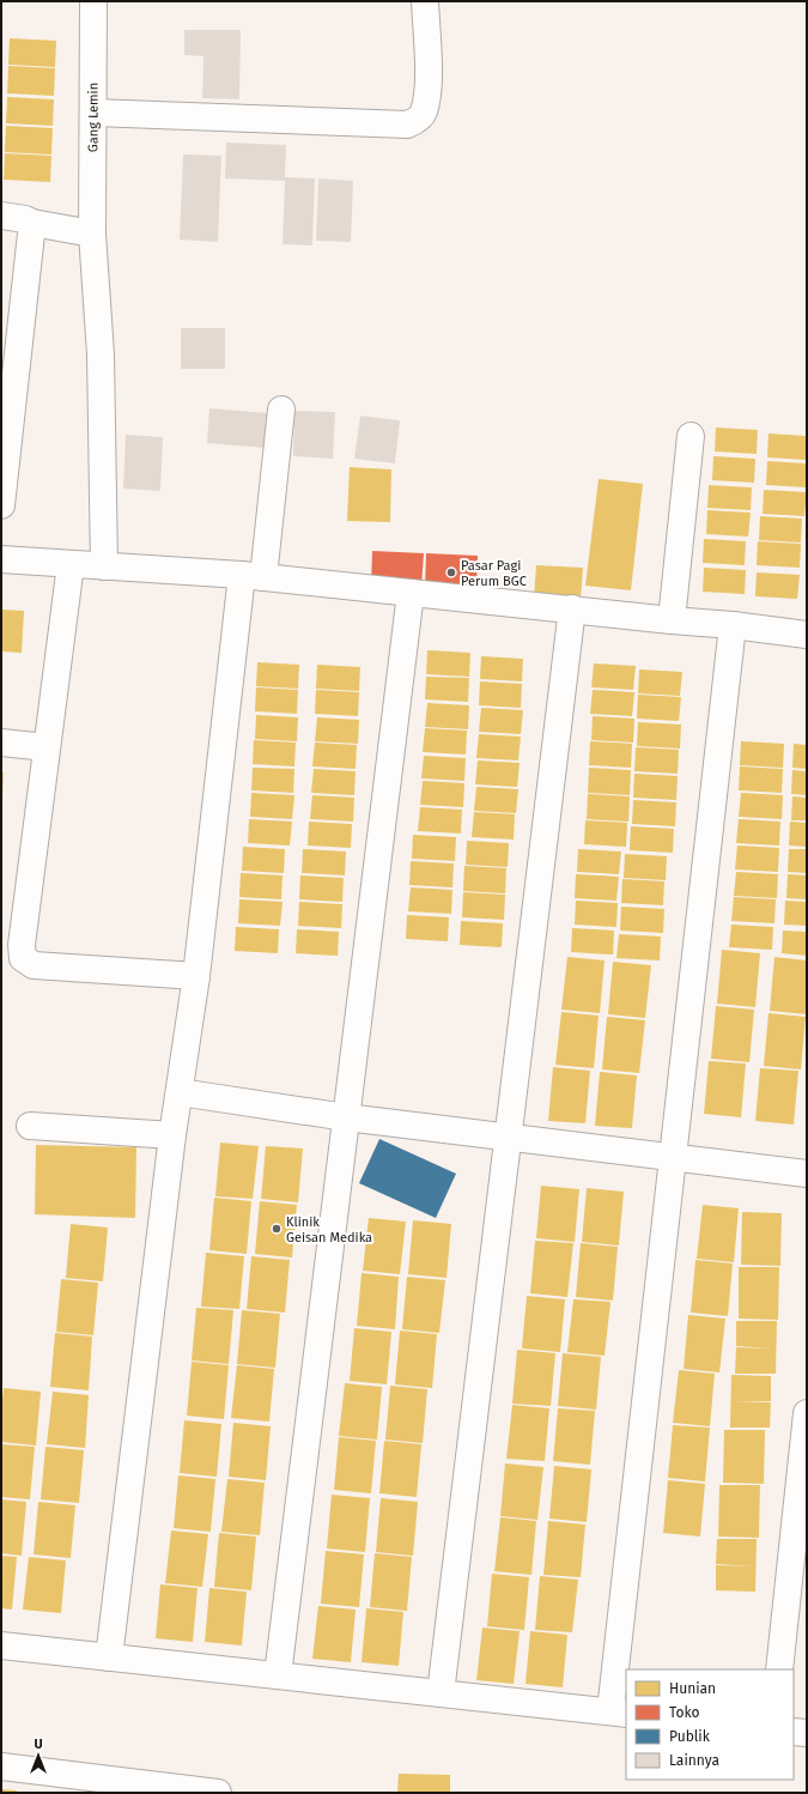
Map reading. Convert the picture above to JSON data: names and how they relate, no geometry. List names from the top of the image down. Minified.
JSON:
{"streets":{"street":["Gang Lemin"]},"places":["Pasar Pagi Perum BGC","Klinik Geisan Medika"],"legend":["Hunian","Toko","Publik","Lainnya"],"north":"top"}
